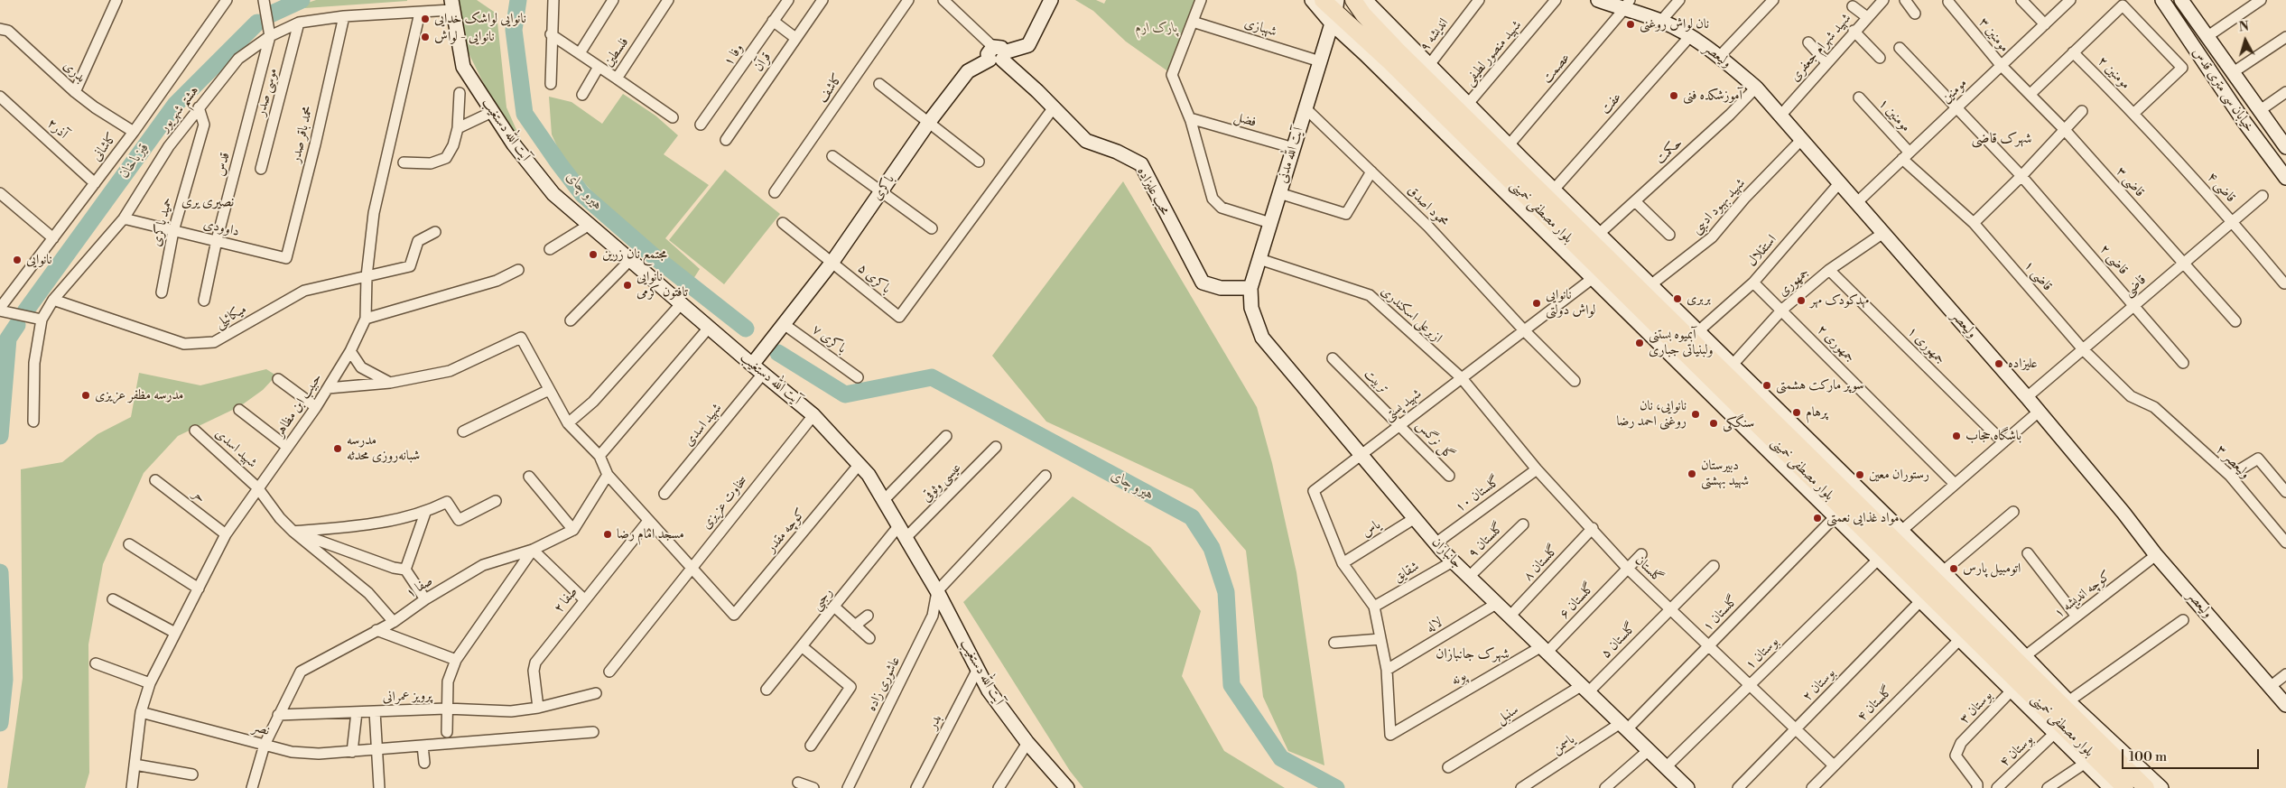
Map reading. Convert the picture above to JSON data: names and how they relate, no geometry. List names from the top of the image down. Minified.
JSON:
{"streets":{"main road":["ولیعصر","خیابان سی متری قدس","آیت الله دستغیب","آیت‌ الله مدنی","باکری","محب علیزاده","بلوار مصطفی خمینی","جانبازان"],"street":["شهبازی","اندیشه ۹","مومنین ۳","شهید شهرام جعفری","فلسطین","شهید منصور لطیفی","وفا ۱","قرآن","عصمت","بدری","مومنین ۲","کاشف","مومنین","موسی صدر","عفت","هشتم شهریور","مومنین ۱","فضل","آذر۲","محمد باقر صدر","کاشانی","حکمت","قدس","قاضی ۳","قاضی ۴","محمود اصدق","شهید بهبود ادیبی","حمید باکری","داوودی","استقلال","قاضی ۲","قاضی ۱","باکری ۵","جمهوری","قاضی","ازبرعلی اسکندری","میکائیلی","باکری ۷","جمهوری ۲","جمهوری ۱","تربیت","حبیب ابن مظاهر","شهید پستی","شهید اسدی","گل نرگس","ولیعصر ۳","عیسی وثوقی","گلستان ۱۰","حر","سخاوت عزیزی","یاس","کوچه مقدر","گلستان ۹","گلستان ۸","گلستان","شقایق","صفا ۱","کوچه اندیشه ۱","رجبی","صفا ۲","گلستان ۶","گلستان ۱","لاله","گلستان ۵","بوستان ۱","پونه","عاشوری زاده","بوستان ۲","پرویز عمرانی","گلستان ۴","بوستان ۳","سنبل","بدر","نصر","یاسمن","بوستان ۴"]},"crossings":[["شهبازی","آیت‌ الله مدنی"],["مومنین ۳","مومنین"],["مومنین ۳","قاضی ۳"],["شهید شهرام جعفری","ولیعصر"],["ولیعصر","عصمت"],["ولیعصر","مومنین"],["ولیعصر","عفت"],["ولیعصر","حکمت"],["ولیعصر","شهید بهبود ادیبی"],["ولیعصر","استقلال"],["ولیعصر","جمهوری"],["ولیعصر","قاضی"],["ولیعصر","کوچه اندیشه ۱"],["بدری","کاشانی"],["مومنین ۲","قاضی ۴"],["مومنین","مومنین ۱"],["مومنین","قاضی ۳"],["مومنین","قاضی ۲"],["مومنین","قاضی ۱"],["موسی صدر","هشتم شهریور"],["هشتم شهریور","آیت الله دستغیب"],["هشتم شهریور","محمد باقر صدر"],["هشتم شهریور","قدس"],["هشتم شهریور","حمید باکری"],["هشتم شهریور","داوودی"],["هشتم شهریور","میکائیلی"],["هشتم شهریور","حبیب ابن مظاهر"],["مومنین ۱","قاضی ۱"],["فضل","آیت‌ الله مدنی"],["آذر۲","کاشانی"],["آیت الله دستغیب","باکری"],["آیت الله دستغیب","شهید اسدی"],["آیت الله دستغیب","عیسی وثوقی"],["آیت الله دستغیب","سخاوت عزیزی"],["آیت الله دستغیب","کوچه مقدر"],["آیت الله دستغیب","رجبی"],["آیت الله دستغیب","عاشوری زاده"],["آیت الله دستغیب","بدر"],["محمد باقر صدر","داوودی"],["آیت‌ الله مدنی","محب علیزاده"],["آیت‌ الله مدنی","محمود اصدق"],["آیت‌ الله مدنی","بلوار مصطفی خمینی"],["آیت‌ الله مدنی","ازبرعلی اسکندری"],["آیت‌ الله مدنی","جانبازان"],["قدس","داوودی"],["قاضی ۳","قاضی"],["باکری","محب علیزاده"],["باکری","باکری ۵"],["باکری","باکری ۷"],["قاضی ۴","قاضی"],["محب علیزاده","باکری ۵"],["محب علیزاده","جانبازان"],["محمود اصدق","شهید پستی"],["حمید باکری","داوودی"],["استقلال","جمهوری ۲"],["قاضی ۲","قاضی"],["قاضی ۱","قاضی"],["قاضی ۱","ولیعصر ۳"],["جمهوری","جمهوری ۲"],["جمهوری","جمهوری ۱"],["ازبرعلی اسکندری","شهید پستی"],["ازبرعلی اسکندری","گلستان"],["میکائیلی","حبیب ابن مظاهر"],["تربیت","شهید پستی"],["تربیت","گل نرگس"],["حبیب ابن مظاهر","شهید اسدی"],["حبیب ابن مظاهر","حر"],["حبیب ابن مظاهر","نصر"],["شهید پستی","گل نرگس"],["شهید پستی","یاس"],["شهید پستی","جانبازان"],["شهید پستی","گلستان"],["شهید اسدی","صفا ۱"],["عیسی وثوقی","رجبی"],["گلستان ۱۰","جانبازان"],["گلستان ۱۰","گلستان"],["سخاوت عزیزی","کوچه مقدر"],["یاس","جانبازان"],["گلستان ۹","جانبازان"],["جانبازان","گلستان ۸"],["جانبازان","شقایق"],["جانبازان","گلستان ۶"],["جانبازان","گلستان ۱"],["جانبازان","لاله"],["جانبازان","گلستان ۵"],["جانبازان","بوستان ۱"],["جانبازان","پونه"],["جانبازان","سنبل"],["جانبازان","یاسمن"],["گلستان ۸","گلستان"],["گلستان","گلستان ۶"],["گلستان","گلستان ۱"],["گلستان","گلستان ۵"],["گلستان","بوستان ۱"],["گلستان","بوستان ۲"],["گلستان","گلستان ۴"],["صفا ۱","پرویز عمرانی"],["صفا ۱","نصر"],["صفا ۲","پرویز عمرانی"],["گلستان ۶","پونه"],["گلستان ۱","یاسمن"],["لاله","پونه"],["گلستان ۵","سنبل"]],"districts":["شهرک قاضی","نصیری یری","شهرک جانبازان"],"water":["قیزباخان","هیرو چای"],"parks":["پارک ارم"],"places":["نانوایی لواشک خدایی","نان لواش روغنی","نانوایی - لواش","آموزشکده فنی","مجتمع نان زرین","نانوایی","نانوایی تافتون کرمی","بربری","مهدکودک مهر","نانوایی لواش دولتی","آبمیوه بستنی ولبنیاتی جباری","علیزاده","سوپر مارکت هشمتی","مدرسه مظفر عزیزی","پرهام","نانوایی، نان روغنی احمد رضا","سنگکی","باشگاه حجاب","مدرسه شبانه‌روزی محدثه","دبیرستان شهید بهشتی","رستوران معین","مواد غذایی نعمتی","مسجد امام رضا","اتومبیل پارس"],"scale_bar":"100 m","north":"top"}
